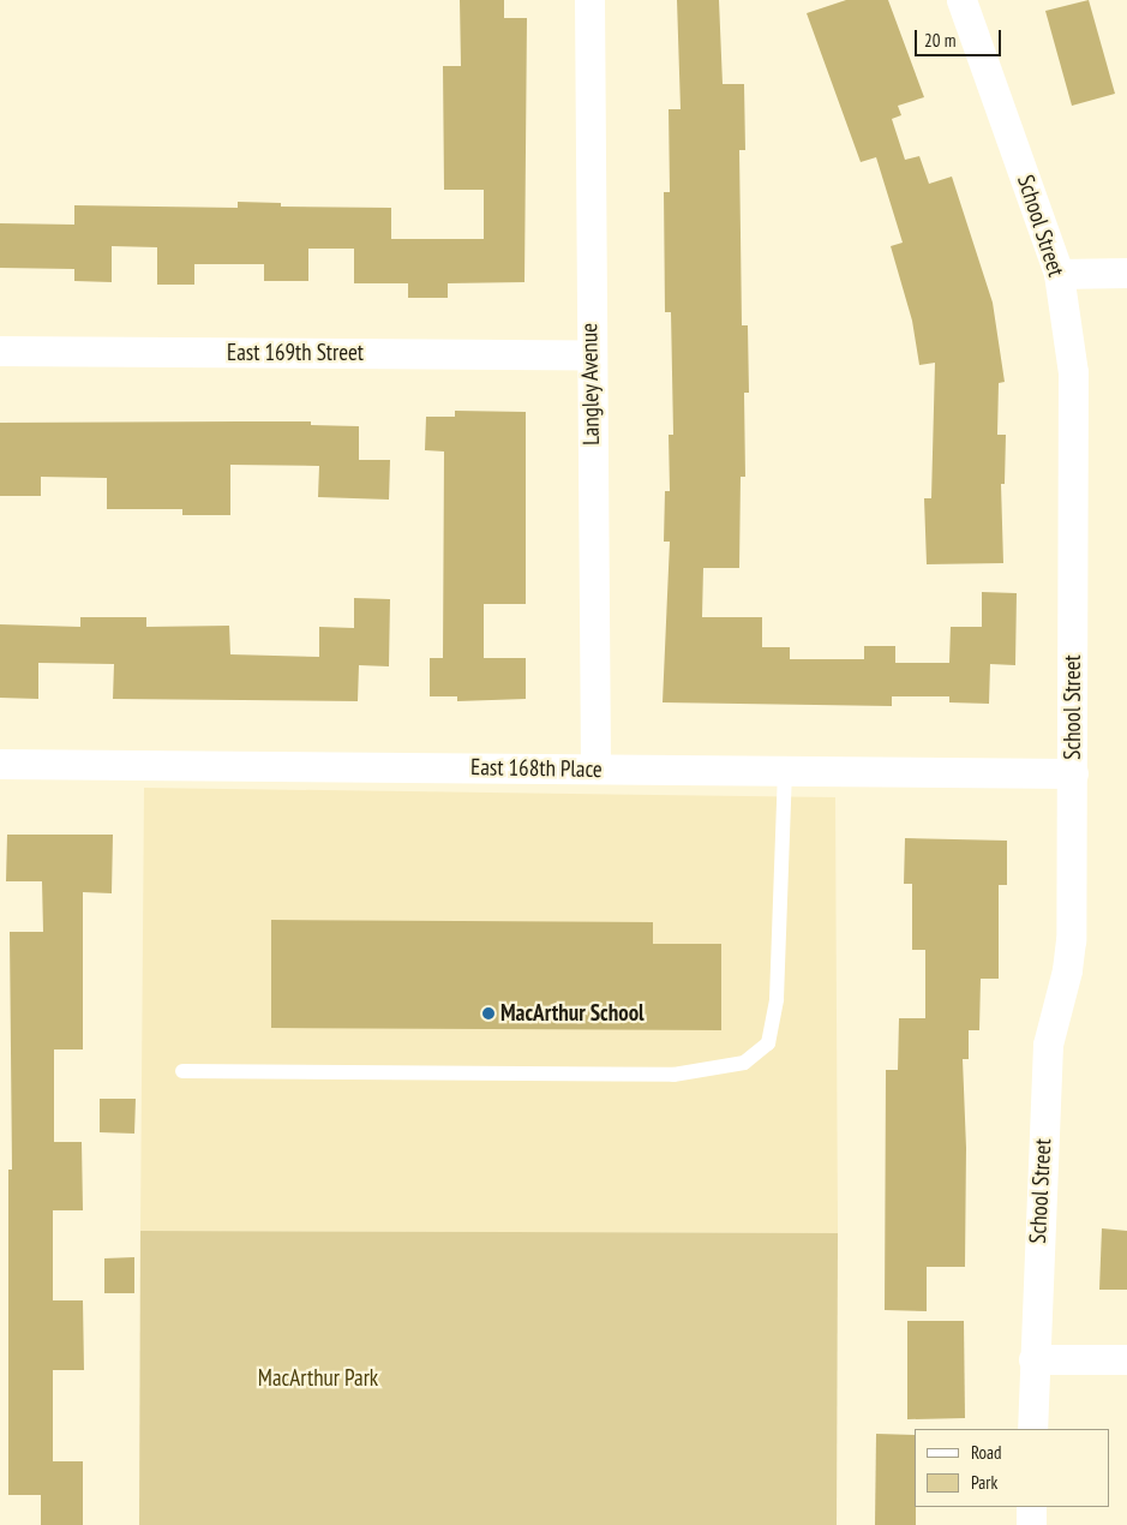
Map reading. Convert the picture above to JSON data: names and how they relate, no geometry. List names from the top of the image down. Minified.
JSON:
{"streets":{"street":["School Street","East 169th Street","Langley Avenue","East 168th Place"]},"crossings":[["School Street","East 168th Place"],["East 169th Street","Langley Avenue"],["Langley Avenue","East 168th Place"]],"parks":["MacArthur Park"],"places":["MacArthur School"],"legend":["Road","Park"],"scale_bar":"20 m"}
